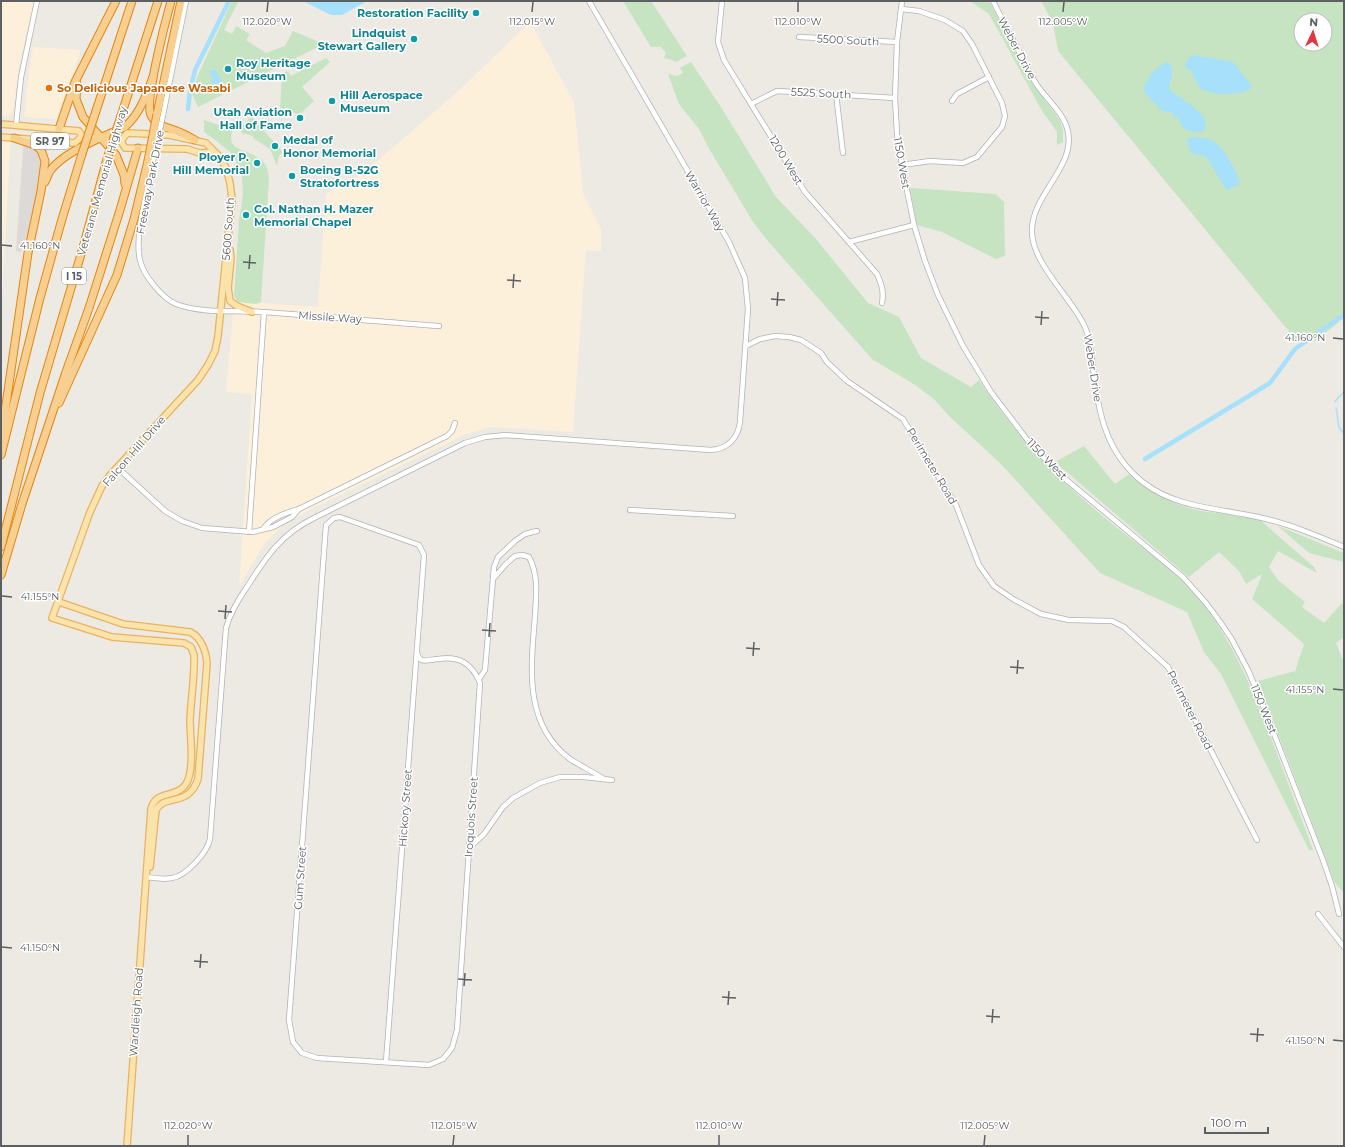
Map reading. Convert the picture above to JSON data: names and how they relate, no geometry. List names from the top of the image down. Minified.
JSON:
{"streets":{"highway":["Veterans Memorial Highway","I 15"],"main road":["SR 97","5600 South","Falcon Hill Drive","Wardleigh Road"],"street":["5500 South","Weber Drive","5525 South","1200 West","1150 West","Freeway Park Drive","Warrior Way","Missile Way","Perimeter Road","Hickory Street","Iroquois Street","Gum Street"]},"crossings":[["5500 South","1150 West"],["5525 South","1200 West"],["5525 South","1150 West"],["SR 97","5600 South"],["Freeway Park Drive","5600 South"],["Freeway Park Drive","Missile Way"],["Freeway Park Drive","Falcon Hill Drive"],["Warrior Way","Falcon Hill Drive"],["Warrior Way","Perimeter Road"],["Warrior Way","Wardleigh Road"],["5600 South","Missile Way"],["5600 South","Falcon Hill Drive"],["Missile Way","Falcon Hill Drive"],["Falcon Hill Drive","Wardleigh Road"],["Hickory Street","Gum Street"],["Iroquois Street","Gum Street"]],"places":["Restoration Facility","Lindquist Stewart Gallery","Roy Heritage Museum","So Delicious Japanese Wasabi","Hill Aerospace Museum","Utah Aviation Hall of Fame","Medal of Honor Memorial","Ployer P. Hill Memorial","Boeing B-52G Stratofortress","Col. Nathan H. Mazer Memorial Chapel"],"scale_bar":"100 m","north":"top","coordinates":["112.020°W","112.015°W","112.010°W","112.005°W","41.160°N","41.155°N","41.150°N"]}
